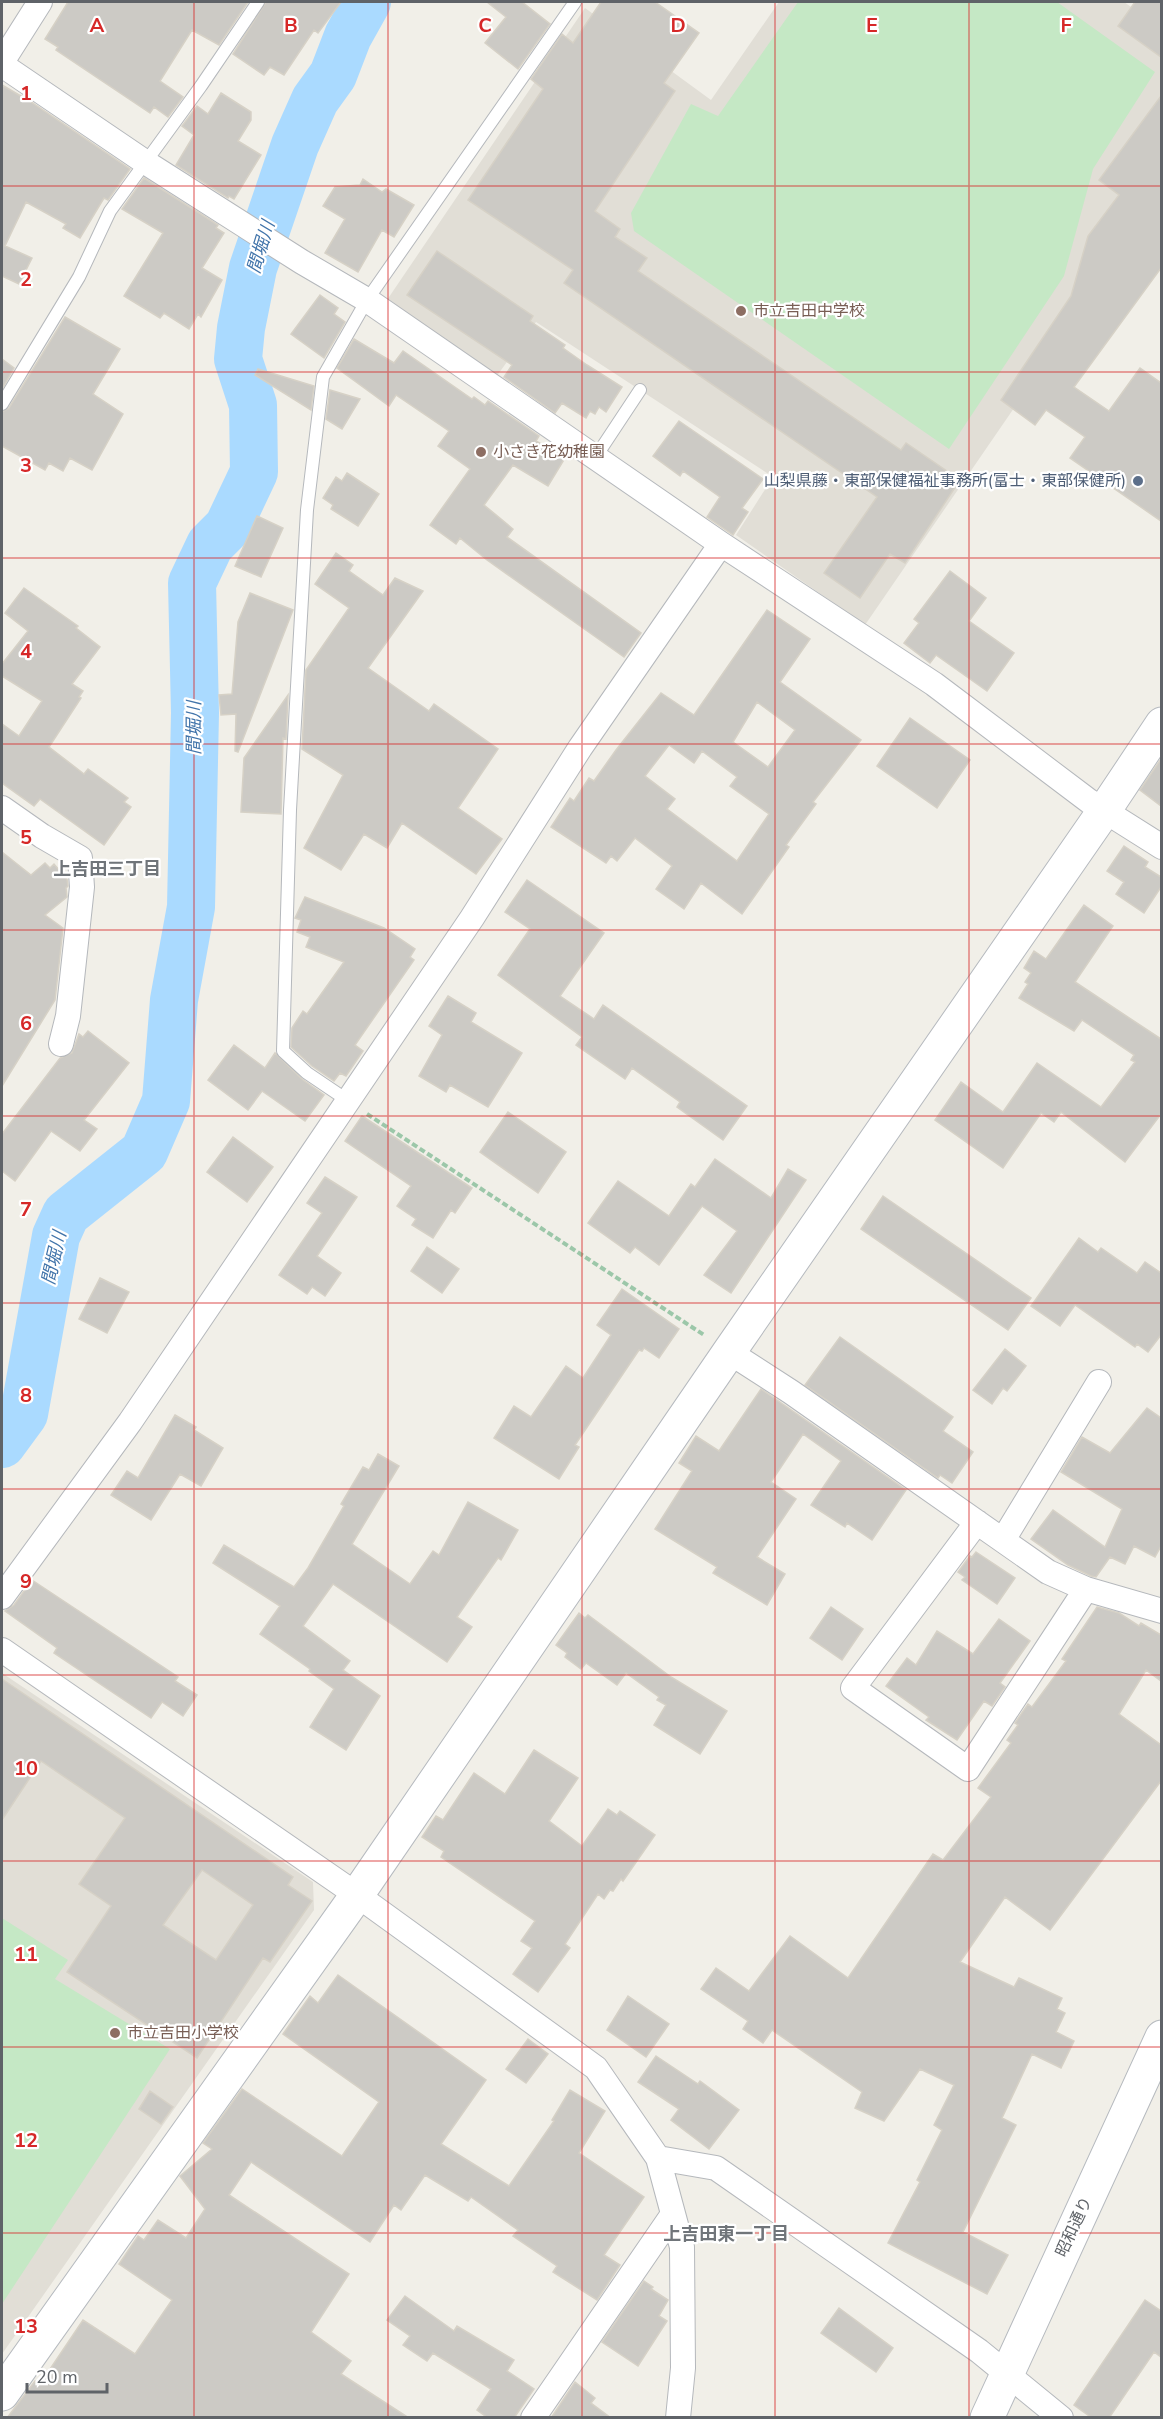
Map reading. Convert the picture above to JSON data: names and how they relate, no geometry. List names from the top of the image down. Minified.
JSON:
{"streets":{"street":["昭和通り"]},"districts":["上吉田三丁目","上吉田東一丁目"],"water":["間堀川"],"places":["市立吉田中学校","小さき花幼稚園","山梨県藤・東部保健福祉事務所(富士・東部保健所)","市立吉田小学校"],"scale_bar":"20 m","grid":{"columns":["A","B","C","D","E","F"],"rows":["1","2","3","4","5","6","7","8","9","10","11","12","13"]}}
